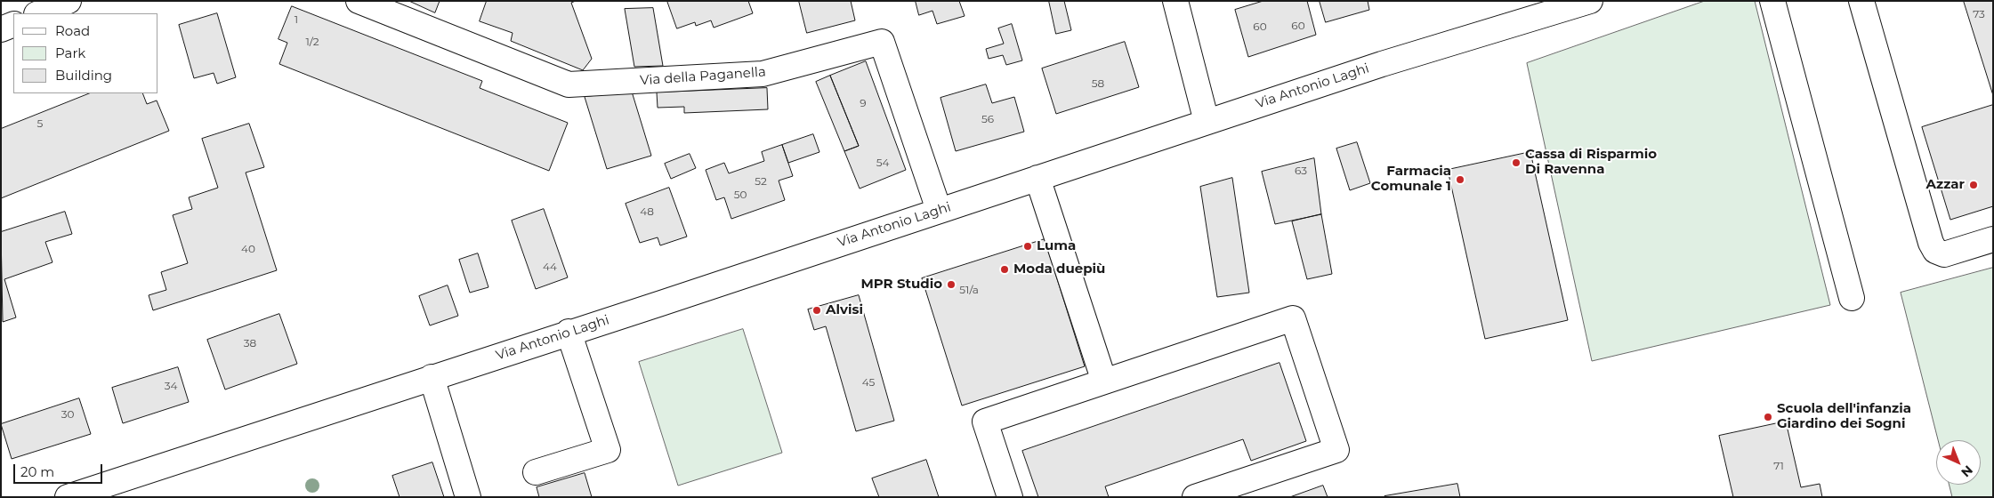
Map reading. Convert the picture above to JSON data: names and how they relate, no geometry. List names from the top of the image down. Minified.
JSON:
{"streets":{"street":["Via della Paganella","Via Antonio Laghi"]},"crossings":[["Via della Paganella","Via Antonio Laghi"]],"places":["Cassa di Risparmio Di Ravenna","Farmacia Comunale 1","Azzar","Luma","Moda duepiù","MPR Studio","Alvisi","Scuola dell'infanzia Giardino dei Sogni"],"house_numbers":["73","1","60","60","1/2","58","9","56","5","54","63","52","50","48","40","44","51/a","38","45","34","30","71"],"legend":["Road","Park","Building"],"scale_bar":"20 m","north":"bottom right"}
